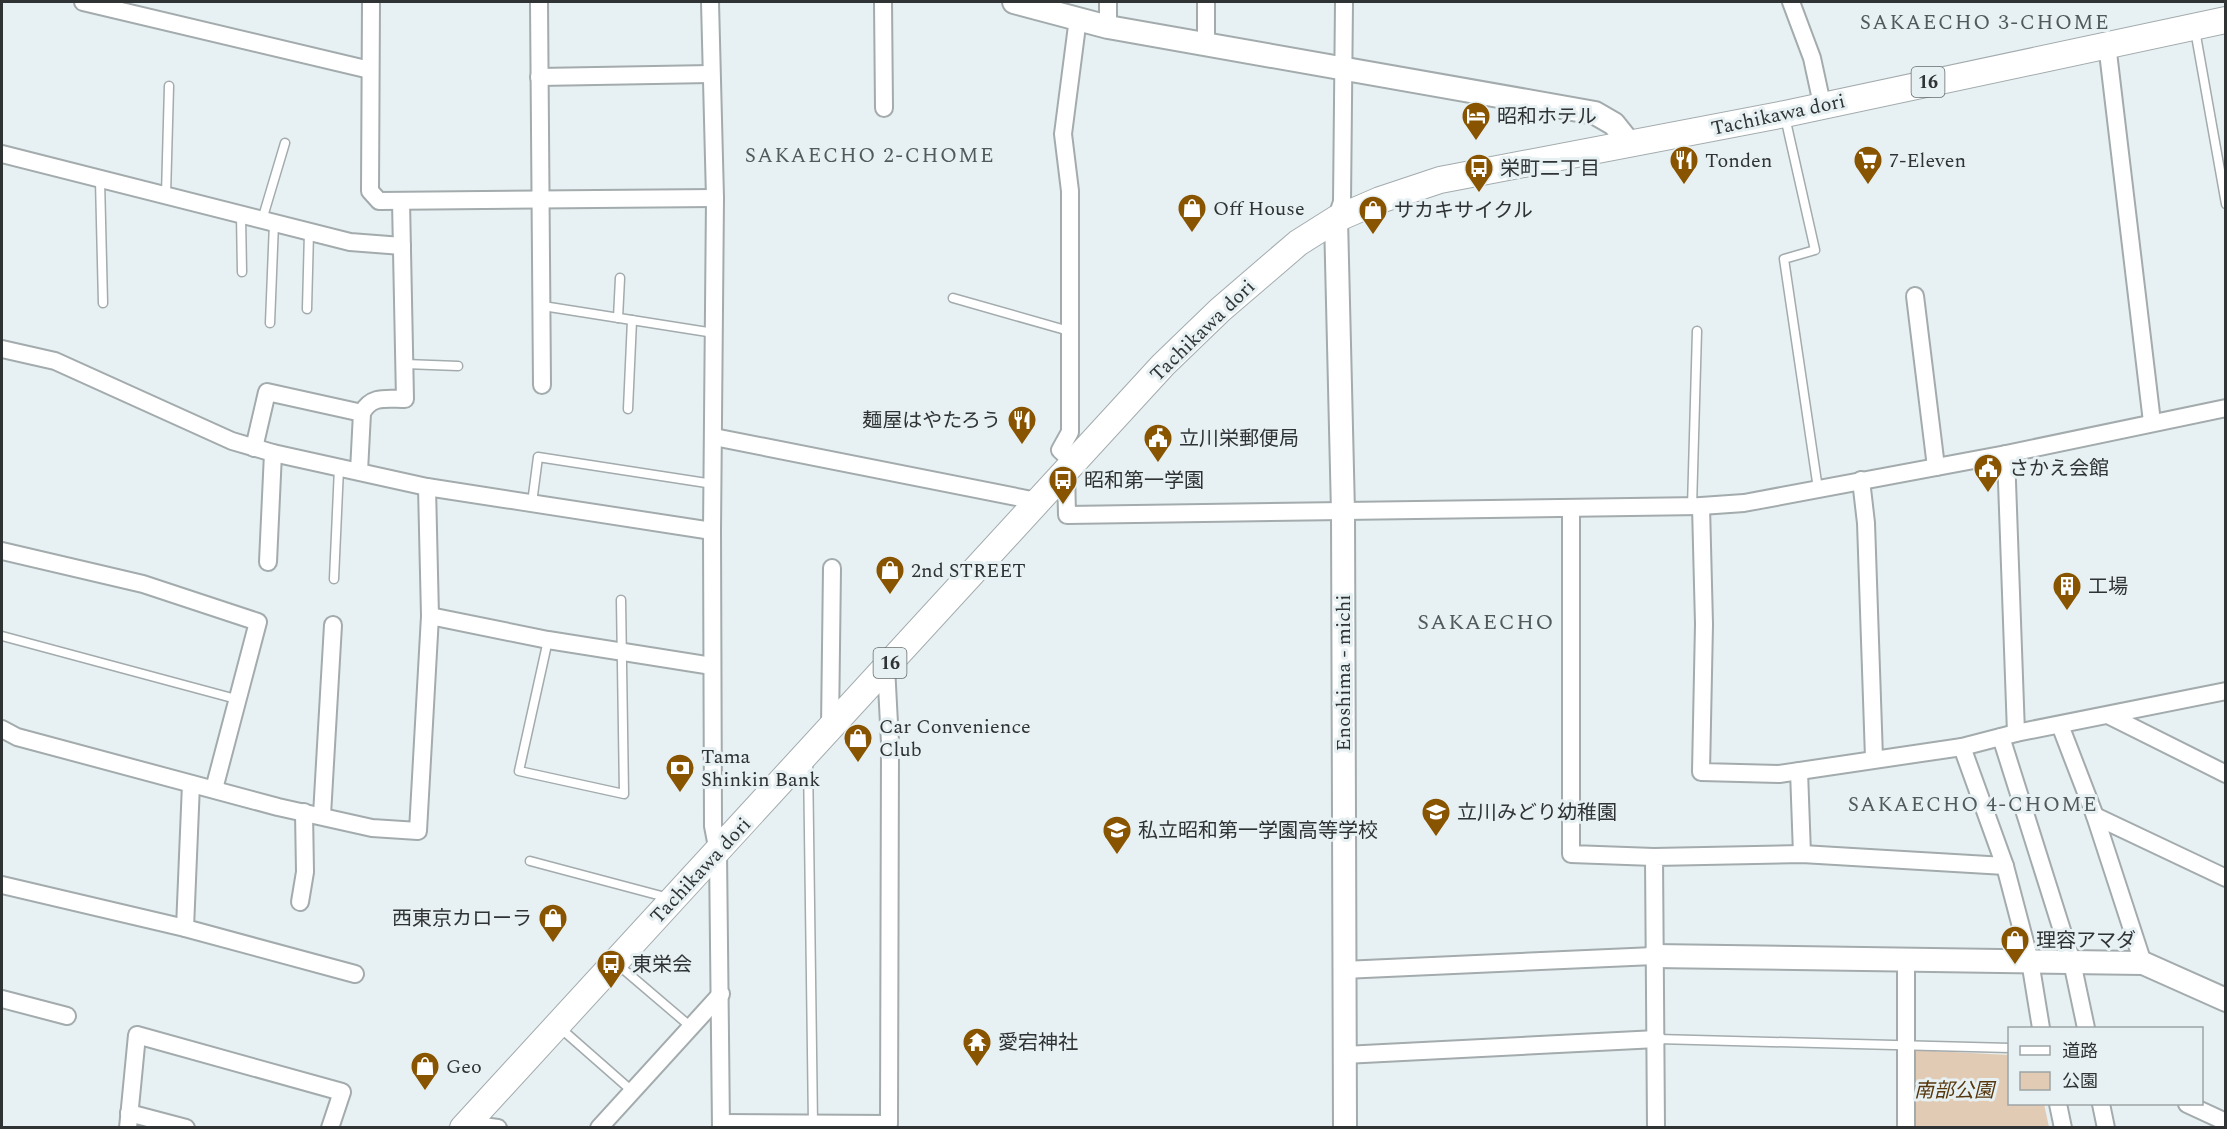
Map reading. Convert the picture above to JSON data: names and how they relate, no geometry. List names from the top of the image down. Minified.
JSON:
{"streets":{"main road":["16","Tachikawa dori"],"street":["Enoshima - michi"]},"crossings":[["Tachikawa dori","Enoshima - michi"]],"districts":["SAKAECHO 3-CHOME","SAKAECHO 2-CHOME","SAKAECHO","SAKAECHO 4-CHOME"],"parks":["南部公園"],"places":{"hotel":["昭和ホテル"],"restaurant":["Tonden","麺屋はやたろう"],"supermarket":["7-Eleven"],"bus stop":["栄町二丁目","昭和第一学園","東栄会"],"shop":["Off House","サカキサイクル","2nd STREET","Car Convenience Club","西東京カローラ","理容アマダ","Geo"],"public building":["立川栄郵便局","さかえ会館"],"building":["工場"],"bank":["Tama Shinkin Bank"],"school or university":["立川みどり幼稚園","私立昭和第一学園高等学校"],"temple":["愛宕神社"]},"legend":["道路","公園"]}
